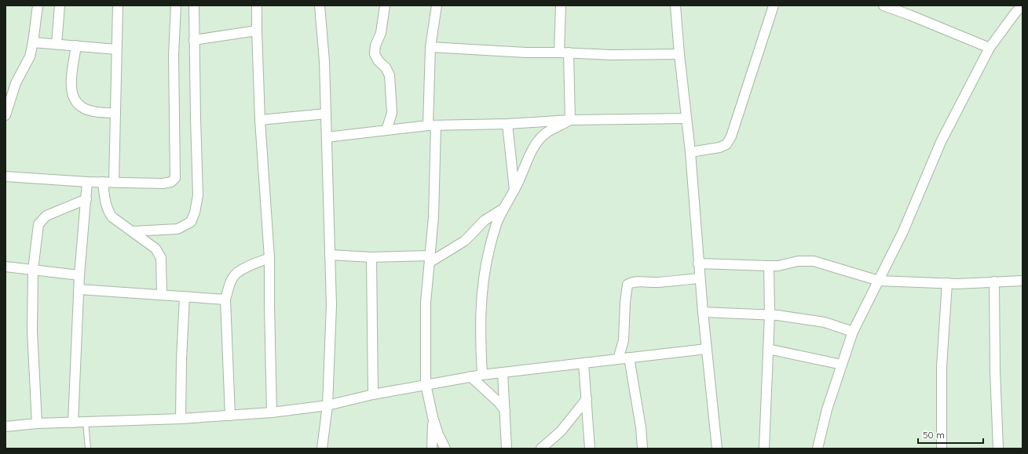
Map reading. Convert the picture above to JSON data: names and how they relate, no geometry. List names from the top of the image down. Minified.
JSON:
{"scale_bar":"50 m"}
